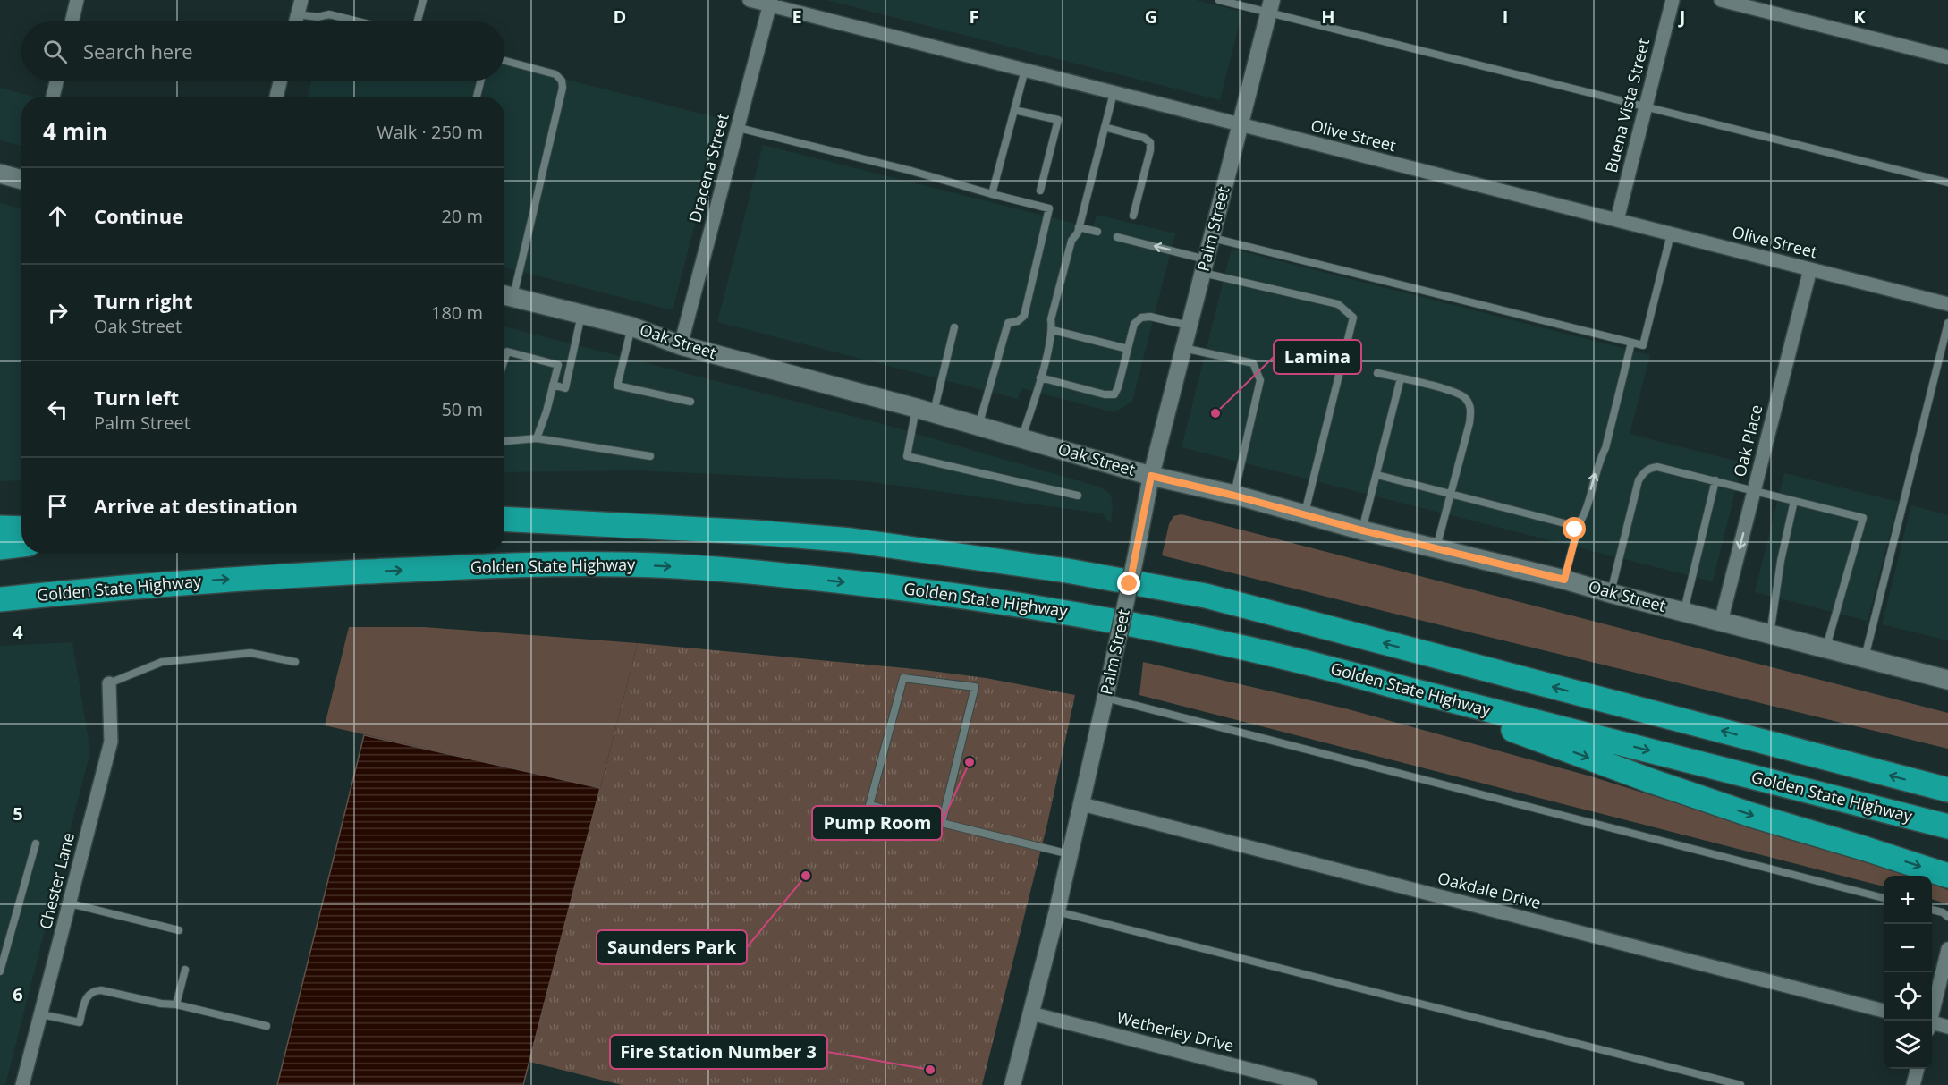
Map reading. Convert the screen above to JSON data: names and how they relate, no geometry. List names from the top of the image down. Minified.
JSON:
{"streets":{"highway":["Golden State Highway"],"main road":["Oak Street"],"street":["Buena Vista Street","Olive Street","Dracena Street","Palm Street","Oak Place","Chester Lane","Oakdale Drive","Wetherley Drive"]},"crossings":[["Buena Vista Street","Olive Street"],["Olive Street","Dracena Street"],["Olive Street","Palm Street"],["Olive Street","Oak Place"],["Dracena Street","Oak Street"],["Palm Street","Oak Street"],["Palm Street","Oakdale Drive"],["Palm Street","Wetherley Drive"],["Oak Street","Oak Place"]],"one_way":["Oak Place"],"places":["Lamina","Pump Room","Saunders Park","Fire Station Number 3"],"page":{"search":"Search here","heading":["4 min","Walk · 250 m"],"list":[["Continue","20 m"],["Turn right","Oak Street","180 m"],["Turn left","Palm Street","50 m"],"Arrive at destination"],"map_buttons":["+","−"]},"grid":{"columns":["D","E","F","G","H","I","J","K"],"rows":["4","5","6"]}}
